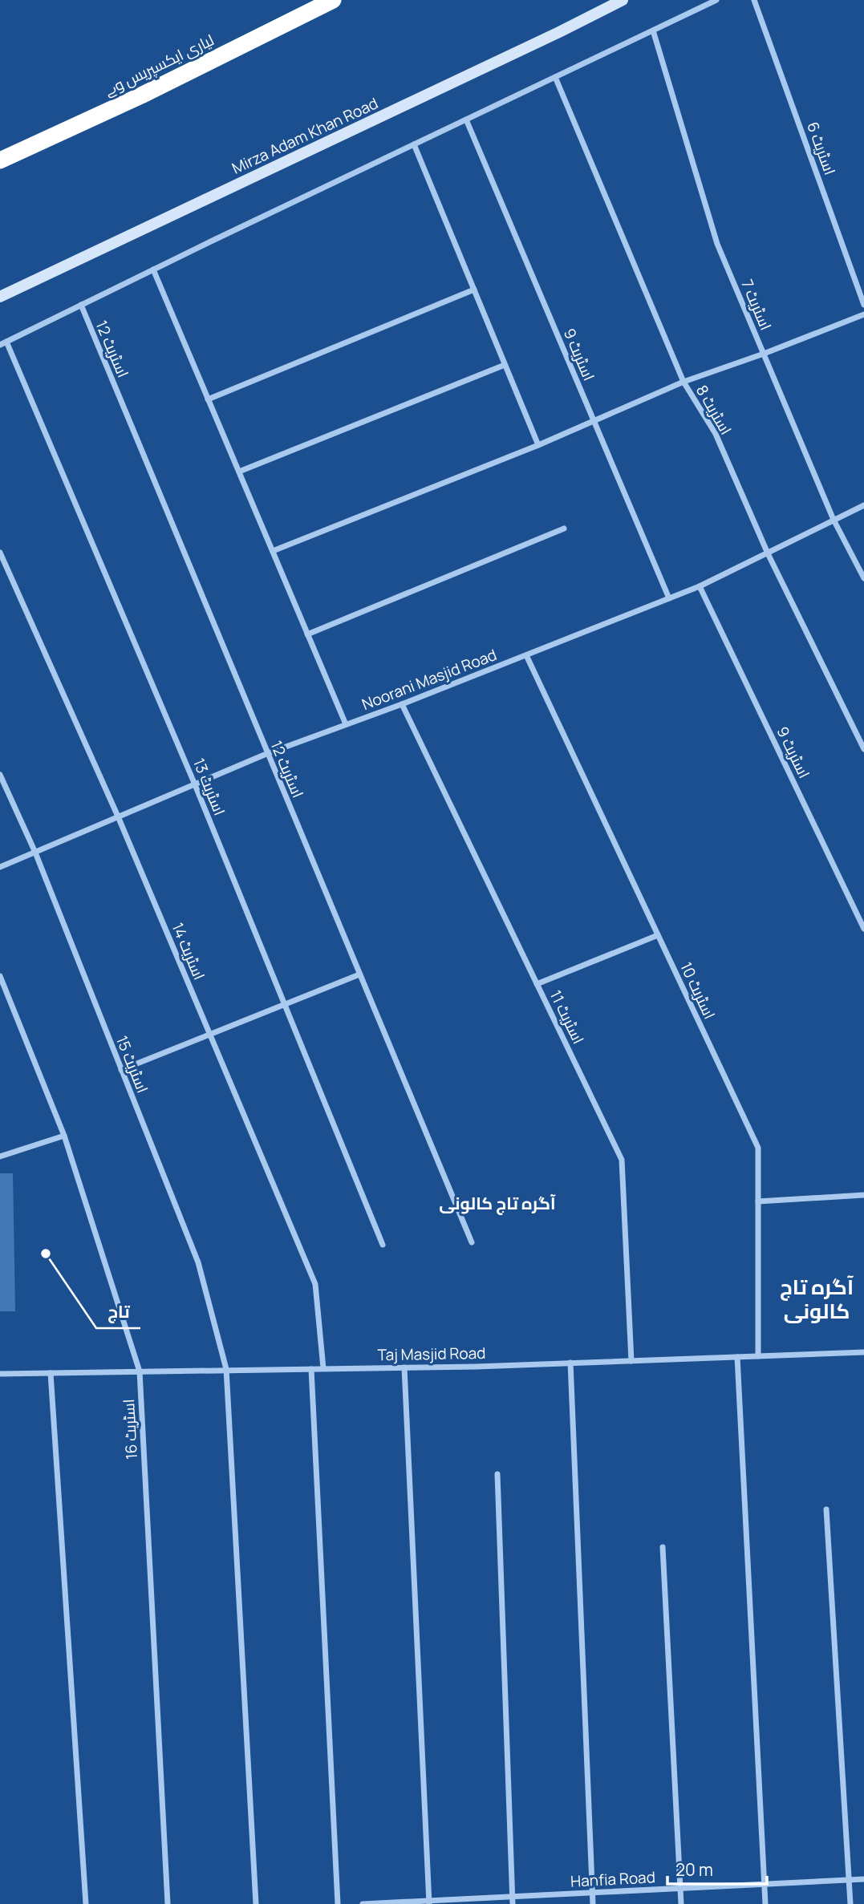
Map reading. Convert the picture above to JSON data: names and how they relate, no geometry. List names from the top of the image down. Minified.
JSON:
{"streets":{"highway":["لیاری ایکسپریس وے"],"main road":["Mirza Adam Khan Road"],"street":["اسٹریٹ 6","اسٹریٹ 7","اسٹریٹ 12","اسٹریٹ 9","اسٹریٹ 8","Noorani Masjid Road","اسٹریٹ 13","اسٹریٹ 14","اسٹریٹ 10","اسٹریٹ 11","اسٹریٹ 15","Taj Masjid Road","اسٹریٹ 16","Hanfia Road"]},"crossings":[["اسٹریٹ 7","Noorani Masjid Road"],["اسٹریٹ 12","Noorani Masjid Road"],["اسٹریٹ 9","Noorani Masjid Road"],["اسٹریٹ 8","Noorani Masjid Road"],["Noorani Masjid Road","اسٹریٹ 13"],["Noorani Masjid Road","اسٹریٹ 14"],["Noorani Masjid Road","اسٹریٹ 10"],["Noorani Masjid Road","اسٹریٹ 11"],["Noorani Masjid Road","اسٹریٹ 15"],["اسٹریٹ 14","Taj Masjid Road"],["اسٹریٹ 10","Taj Masjid Road"],["اسٹریٹ 11","Taj Masjid Road"],["اسٹریٹ 15","Taj Masjid Road"],["Taj Masjid Road","اسٹریٹ 16"]],"districts":["آگرہ تاج کالونی","آگرہ تاج کالونی"],"places":["تاج"],"scale_bar":"20 m"}
